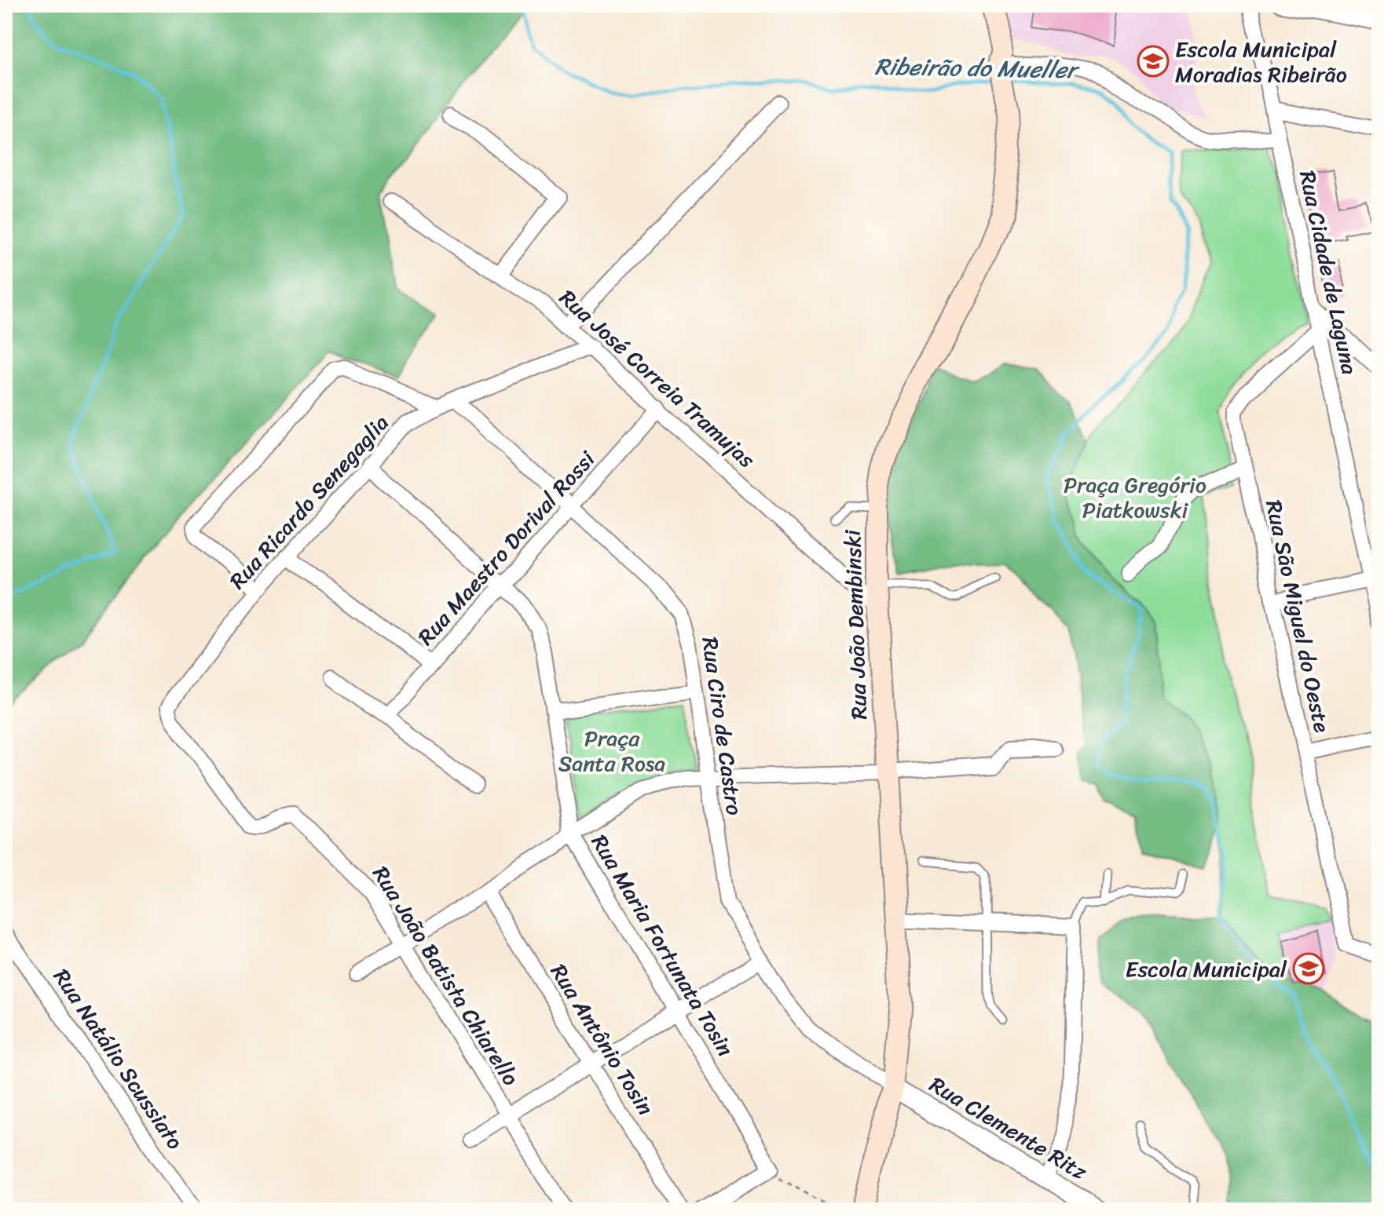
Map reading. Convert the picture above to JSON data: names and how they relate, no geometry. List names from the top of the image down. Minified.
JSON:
{"streets":{"main road":["Rua João Dembinski"],"street":["Rua Cidade de Laguna","Rua José Correia Tramujas","Rua Ricardo Senegaglia","Rua Maestro Dorival Rossi","Rua São Miguel do Oeste","Rua Ciro de Castro","Rua Maria Fortunata Tosin","Rua João Batista Chiarello","Rua Antônio Tosin","Rua Natálio Scussiato","Rua Clemente Ritz"]},"crossings":[["Rua Cidade de Laguna","Rua São Miguel do Oeste"],["Rua José Correia Tramujas","Rua Ricardo Senegaglia"],["Rua José Correia Tramujas","Rua Maestro Dorival Rossi"],["Rua José Correia Tramujas","Rua João Dembinski"],["Rua Ricardo Senegaglia","Rua Ciro de Castro"],["Rua Ricardo Senegaglia","Rua Maria Fortunata Tosin"],["Rua Ricardo Senegaglia","Rua João Batista Chiarello"],["Rua Maestro Dorival Rossi","Rua Ciro de Castro"],["Rua Maestro Dorival Rossi","Rua Maria Fortunata Tosin"],["Rua João Dembinski","Rua Ciro de Castro"],["Rua João Dembinski","Rua Clemente Ritz"],["Rua Ciro de Castro","Rua Clemente Ritz"]],"water":["Ribeirão do Mueller"],"parks":["Praça Gregório Piatkowski","Praça Santa Rosa"],"places":{"school or university":["Escola Municipal Moradias Ribeirão","Escola Municipal"]}}
